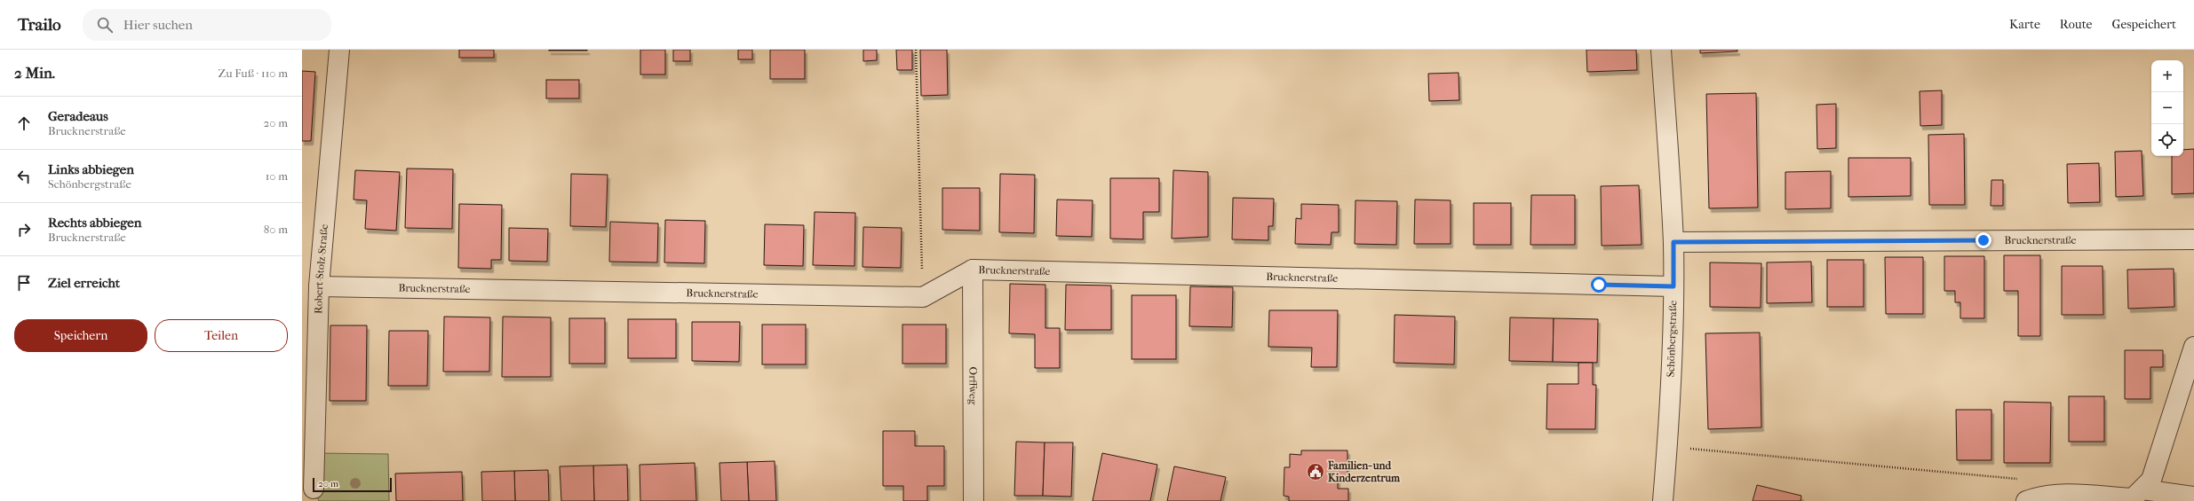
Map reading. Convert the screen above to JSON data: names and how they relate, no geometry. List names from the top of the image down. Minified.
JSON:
{"streets":{"street":["Brucknerstraße","Robert-Stolz-Straße","Schönbergstraße","Orffweg"]},"crossings":[["Brucknerstraße","Robert-Stolz-Straße"],["Brucknerstraße","Schönbergstraße"],["Brucknerstraße","Orffweg"]],"places":{"public building":["Familien- und Kinderzentrum"]},"scale_bar":"20 m","page":{"header":"Trailo","search":"Hier suchen","nav":["Karte","Route","Gespeichert"],"heading":["2 Min.","Zu Fuß · 110 m"],"map_buttons":["+","−"],"list":[["Geradeaus","Brucknerstraße","20 m"],["Links abbiegen","Schönbergstraße","10 m"],["Rechts abbiegen","Brucknerstraße","80 m"],"Ziel erreicht"],"buttons":["Speichern","Teilen"],"scale":"20 m"}}
